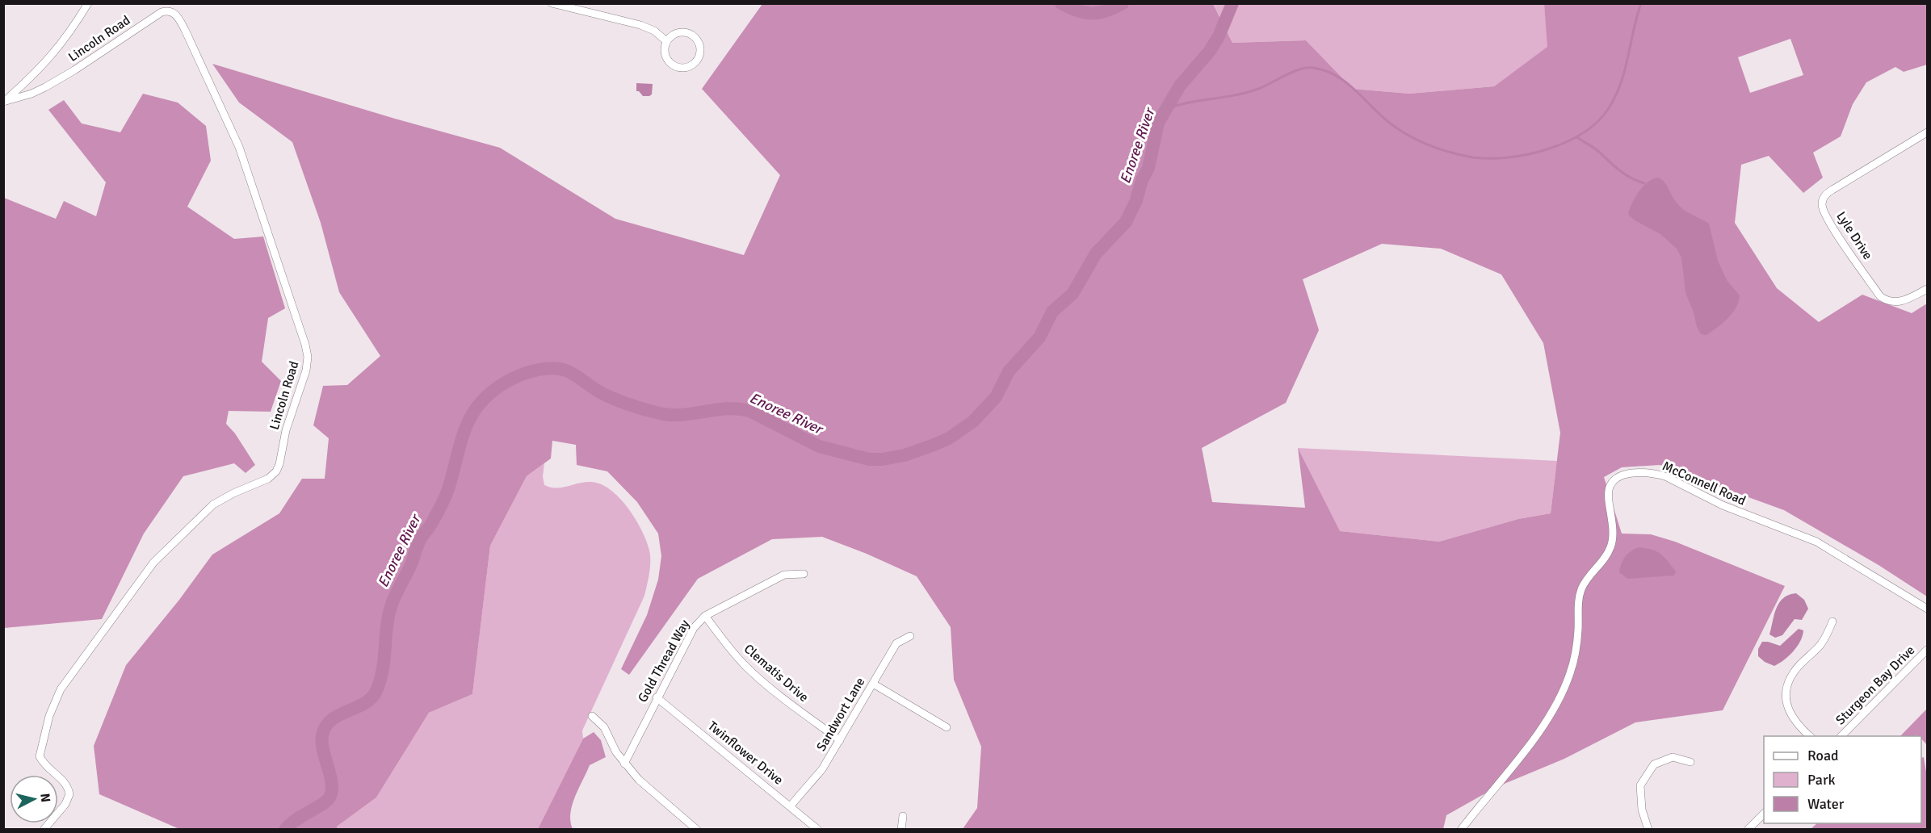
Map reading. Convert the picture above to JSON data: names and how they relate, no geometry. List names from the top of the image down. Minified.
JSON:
{"streets":{"street":["Lincoln Road","Lyle Drive","McConnell Road","Gold Thread Way","Clematis Drive","Sturgeon Bay Drive","Sandwort Lane","Twinflower Drive"]},"crossings":[["Gold Thread Way","Clematis Drive"],["Gold Thread Way","Twinflower Drive"],["Clematis Drive","Sandwort Lane"],["Sandwort Lane","Twinflower Drive"]],"water":["Enoree River"],"legend":["Road","Park","Water"],"north":"right"}
